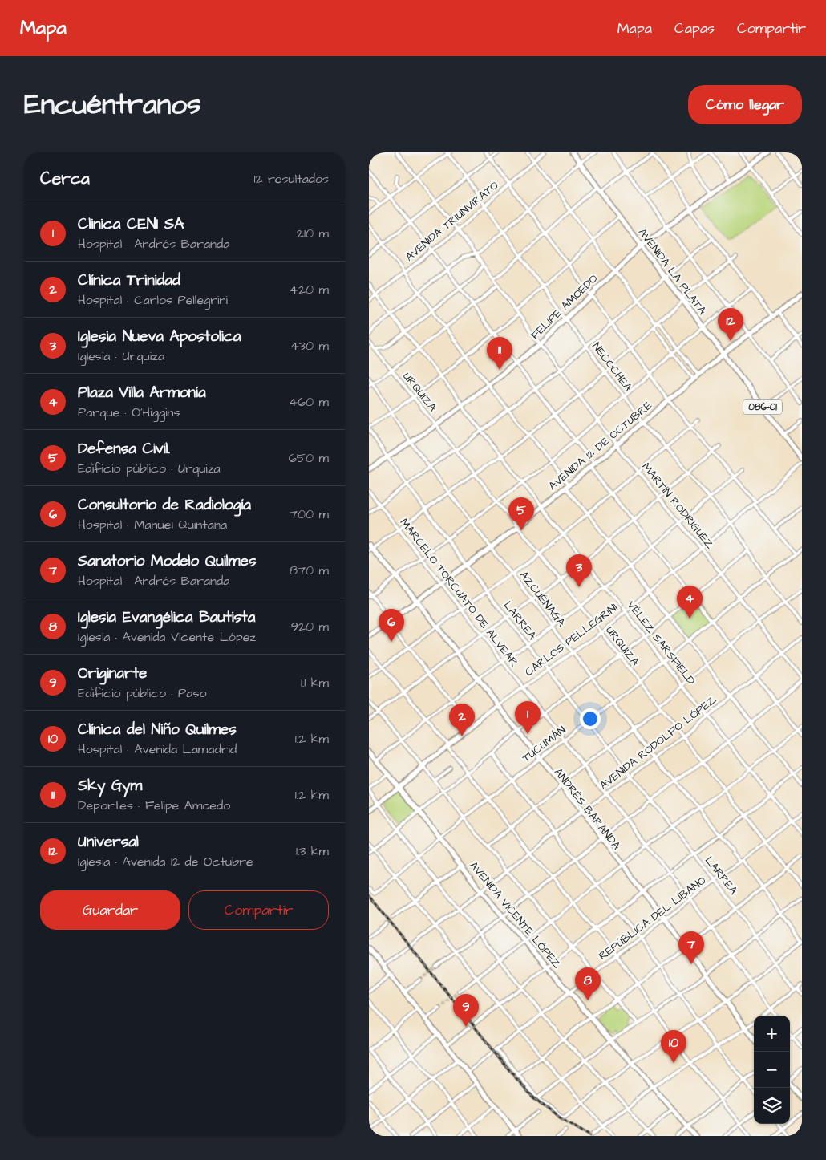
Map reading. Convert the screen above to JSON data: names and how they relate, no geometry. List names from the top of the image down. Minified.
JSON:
{"streets":{"main road":["AVENIDA LA PLATA","FELIPE AMOEDO","086-01","AVENIDA 12 DE OCTUBRE","CARLOS PELLEGRINI","ANDRÉS BARANDA","AVENIDA VICENTE LÓPEZ"],"street":["AVENIDA TRIUNVIRATO","NECOCHEA","URQUIZA","MARTÍN RODRÍGUEZ","MARCELO TORCUATO DE ALVEAR","AZCUÉNAGA","LARREA","VÉLEZ SARSFIELD","AVENIDA RODOLFO LÓPEZ","TUCUMÁN","REPÚBLICA DEL LÍBANO"]},"crossings":[["AVENIDA TRIUNVIRATO","NECOCHEA"],["AVENIDA TRIUNVIRATO","MARTÍN RODRÍGUEZ"],["AVENIDA TRIUNVIRATO","VÉLEZ SARSFIELD"],["AVENIDA LA PLATA","FELIPE AMOEDO"],["AVENIDA LA PLATA","AVENIDA 12 DE OCTUBRE"],["FELIPE AMOEDO","NECOCHEA"],["FELIPE AMOEDO","URQUIZA"],["FELIPE AMOEDO","MARTÍN RODRÍGUEZ"],["FELIPE AMOEDO","AZCUÉNAGA"],["FELIPE AMOEDO","LARREA"],["FELIPE AMOEDO","VÉLEZ SARSFIELD"],["NECOCHEA","AVENIDA 12 DE OCTUBRE"],["NECOCHEA","CARLOS PELLEGRINI"],["NECOCHEA","TUCUMÁN"],["URQUIZA","AVENIDA 12 DE OCTUBRE"],["URQUIZA","CARLOS PELLEGRINI"],["URQUIZA","AVENIDA RODOLFO LÓPEZ"],["URQUIZA","TUCUMÁN"],["URQUIZA","REPÚBLICA DEL LÍBANO"],["AVENIDA 12 DE OCTUBRE","MARTÍN RODRÍGUEZ"],["AVENIDA 12 DE OCTUBRE","MARCELO TORCUATO DE ALVEAR"],["AVENIDA 12 DE OCTUBRE","AZCUÉNAGA"],["AVENIDA 12 DE OCTUBRE","LARREA"],["AVENIDA 12 DE OCTUBRE","VÉLEZ SARSFIELD"],["AVENIDA 12 DE OCTUBRE","ANDRÉS BARANDA"],["MARTÍN RODRÍGUEZ","CARLOS PELLEGRINI"],["MARTÍN RODRÍGUEZ","AVENIDA RODOLFO LÓPEZ"],["MARTÍN RODRÍGUEZ","TUCUMÁN"],["MARCELO TORCUATO DE ALVEAR","CARLOS PELLEGRINI"],["MARCELO TORCUATO DE ALVEAR","AVENIDA RODOLFO LÓPEZ"],["MARCELO TORCUATO DE ALVEAR","TUCUMÁN"],["MARCELO TORCUATO DE ALVEAR","REPÚBLICA DEL LÍBANO"],["AZCUÉNAGA","CARLOS PELLEGRINI"],["AZCUÉNAGA","AVENIDA RODOLFO LÓPEZ"],["AZCUÉNAGA","TUCUMÁN"],["AZCUÉNAGA","REPÚBLICA DEL LÍBANO"],["LARREA","CARLOS PELLEGRINI"],["LARREA","AVENIDA RODOLFO LÓPEZ"],["LARREA","TUCUMÁN"],["LARREA","REPÚBLICA DEL LÍBANO"],["CARLOS PELLEGRINI","VÉLEZ SARSFIELD"],["CARLOS PELLEGRINI","ANDRÉS BARANDA"],["CARLOS PELLEGRINI","AVENIDA VICENTE LÓPEZ"],["VÉLEZ SARSFIELD","AVENIDA RODOLFO LÓPEZ"],["VÉLEZ SARSFIELD","TUCUMÁN"],["VÉLEZ SARSFIELD","REPÚBLICA DEL LÍBANO"],["AVENIDA RODOLFO LÓPEZ","ANDRÉS BARANDA"],["AVENIDA RODOLFO LÓPEZ","AVENIDA VICENTE LÓPEZ"],["TUCUMÁN","ANDRÉS BARANDA"],["TUCUMÁN","AVENIDA VICENTE LÓPEZ"],["ANDRÉS BARANDA","REPÚBLICA DEL LÍBANO"],["AVENIDA VICENTE LÓPEZ","REPÚBLICA DEL LÍBANO"]],"page":{"header":"Mapa","nav":["Mapa","Capas","Compartir"],"title":"Encuéntranos","buttons":["Cómo llegar",["Guardar","Compartir"]],"heading":["Cerca","12 resultados"],"list":[{"mark":"1","name":"Clinica CENI SA","note":"Hospital · Andrés Baranda","value":"210 m"},{"mark":"2","name":"Clínica Trinidad","note":"Hospital · Carlos Pellegrini","value":"420 m"},{"mark":"3","name":"Iglesia Nueva Apostolica","note":"Iglesia · Urquiza","value":"430 m"},{"mark":"4","name":"Plaza Villa Armonía","note":"Parque · O'Higgins","value":"460 m"},{"mark":"5","name":"Defensa Civil.","note":"Edificio público · Urquiza","value":"650 m"},{"mark":"6","name":"Consultorio de Radiología","note":"Hospital · Manuel Quintana","value":"700 m"},{"mark":"7","name":"Sanatorio Modelo Quilmes","note":"Hospital · Andrés Baranda","value":"870 m"},{"mark":"8","name":"Iglesia Evangélica Bautista","note":"Iglesia · Avenida Vicente López","value":"920 m"},{"mark":"9","name":"Originarte","note":"Edificio público · Paso","value":"1.1 km"},{"mark":"10","name":"Clínica del Niño Quilmes","note":"Hospital · Avenida Lamadrid","value":"1.2 km"},{"mark":"11","name":"Sky Gym","note":"Deportes · Felipe Amoedo","value":"1.2 km"},{"mark":"12","name":"Universal","note":"Iglesia · Avenida 12 de Octubre","value":"1.3 km"}],"pins":["12","11","5","3","4","6","1","2","7","8","9","10"],"map_buttons":["+","−"]}}
